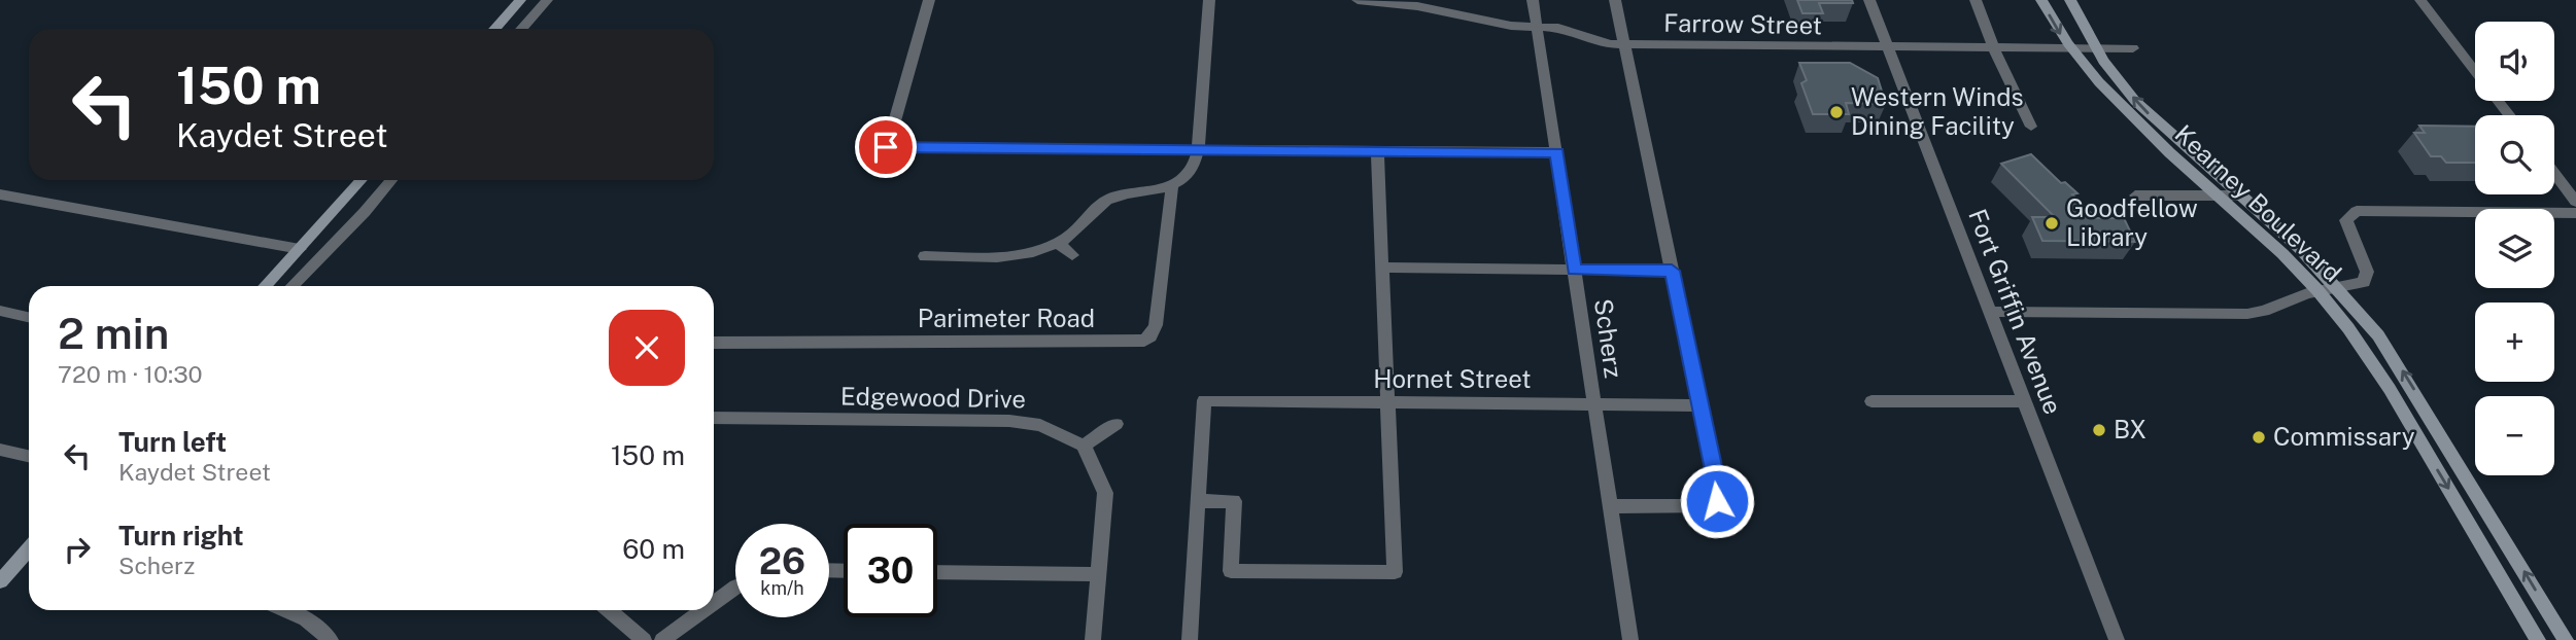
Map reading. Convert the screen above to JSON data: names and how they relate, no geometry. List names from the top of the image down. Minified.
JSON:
{"streets":{"street":["Farrow Street","Kearney Boulevard","Fort Griffin Avenue","Parimeter Road","Scherz","Hornet Street","Edgewood Drive"]},"crossings":[["Farrow Street","Kearney Boulevard"],["Farrow Street","Fort Griffin Avenue"],["Farrow Street","Scherz"],["Scherz","Hornet Street"]],"places":["Western Winds Dining Facility","Goodfellow Library","BX","Commissary"],"page":{"map_buttons":["+","−"],"turn":["150 m","Kaydet Street"],"heading":["2 min","720 m · 10:30"],"list":[{"name":"Turn left","note":"Kaydet Street","value":"150 m"},{"name":"Turn right","note":"Scherz","value":"60 m"}],"speed":"26 km/h","limit":"30"}}
